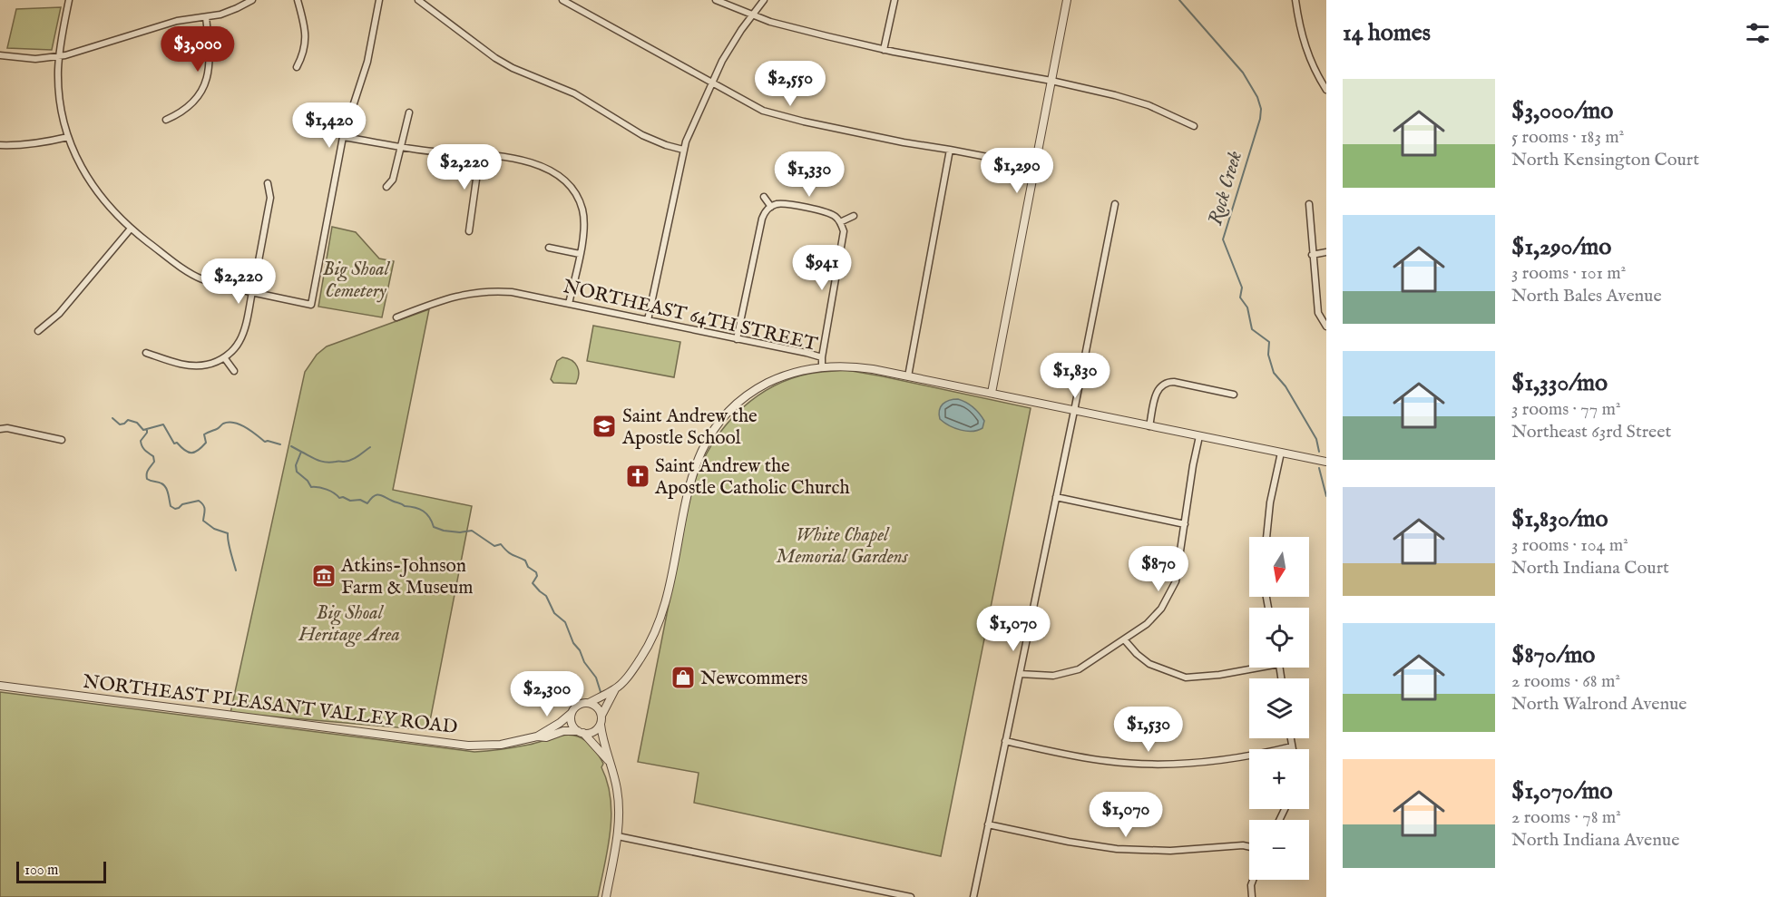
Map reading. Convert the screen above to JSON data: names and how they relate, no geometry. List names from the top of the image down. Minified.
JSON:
{"streets":{"street":["NORTHEAST 64TH STREET","NORTHEAST PLEASANT VALLEY ROAD"]},"water":["Rock Creek"],"parks":["Big Shoal Cemetery","White Chapel Memorial Gardens","Big Shoal Heritage Area"],"places":{"school or university":["Saint Andrew the Apostle School"],"church":["Saint Andrew the Apostle Catholic Church"],"museum":["Atkins-Johnson Farm & Museum"],"shop":["Newcommers"]},"scale_bar":"100 m","north":"bottom","page":{"heading":"14 homes","price":["$3,000","$2,550","$1,420","$2,220","$1,290","$1,330","$941","$2,220","$1,830","$870","$1,070","$2,300","$1,530","$1,070"],"list":[{"name":"$3,000/mo","note":"5 rooms · 183 m² · North Kensington Court"},{"name":"$1,290/mo","note":"3 rooms · 101 m² · North Bales Avenue"},{"name":"$1,330/mo","note":"3 rooms · 77 m² · Northeast 63rd Street"},{"name":"$1,830/mo","note":"3 rooms · 104 m² · North Indiana Court"},{"name":"$870/mo","note":"2 rooms · 68 m² · North Walrond Avenue"},{"name":"$1,070/mo","note":"2 rooms · 78 m² · North Indiana Avenue"}],"map_buttons":["+","−"],"scale":"100 m"}}
